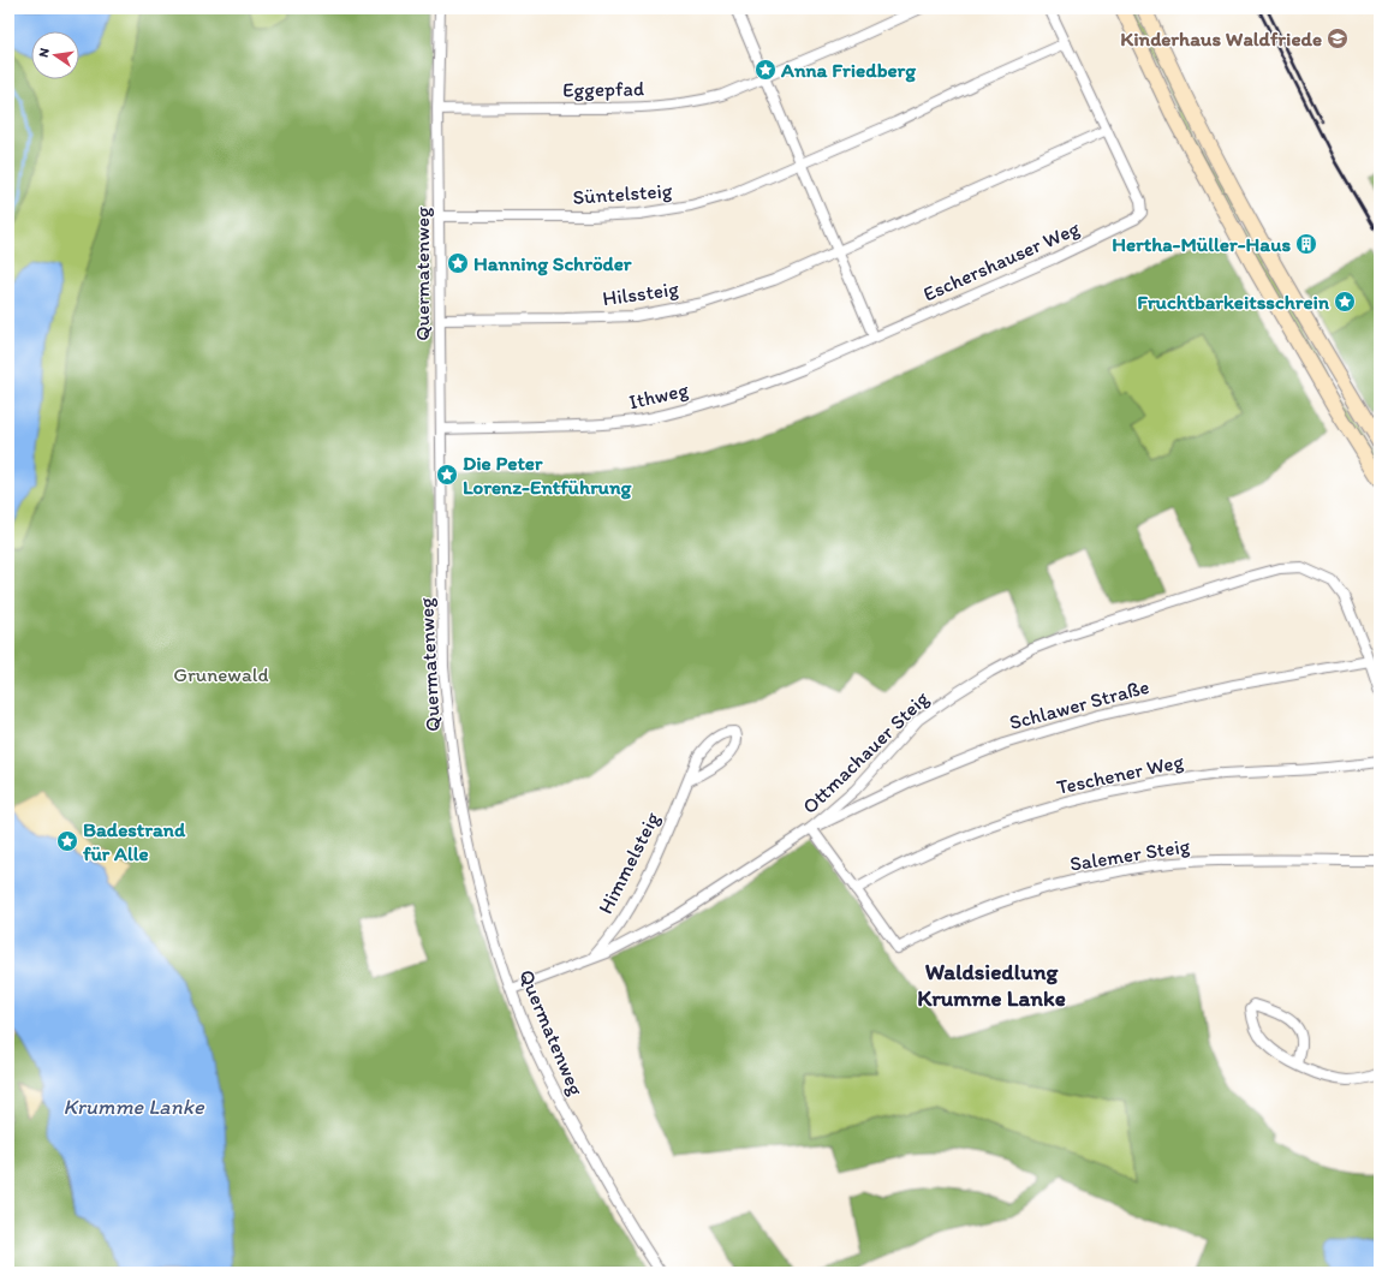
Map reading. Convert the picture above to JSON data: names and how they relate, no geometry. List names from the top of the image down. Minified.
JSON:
{"streets":{"street":["Eggepfad","Süntelsteig","Eschershauser Weg","Quermatenweg","Hilssteig","Ithweg","Schlawer Straße","Ottmachauer Steig","Teschener Weg","Salemer Steig","Himmelsteig"]},"crossings":[["Eggepfad","Quermatenweg"],["Süntelsteig","Quermatenweg"],["Eschershauser Weg","Ithweg"],["Quermatenweg","Hilssteig"],["Quermatenweg","Ithweg"],["Quermatenweg","Ottmachauer Steig"],["Schlawer Straße","Ottmachauer Steig"],["Ottmachauer Steig","Himmelsteig"],["Teschener Weg","Salemer Steig"]],"districts":["Waldsiedlung Krumme Lanke"],"water":["Krumme Lanke"],"parks":["Grunewald"],"places":{"school or university":["Kinderhaus Waldfriede"],"place":["Anna Friedberg","Hanning Schröder","Fruchtbarkeitsschrein","Die Peter Lorenz-Entführung","Badestrand für Alle"],"building":["Hertha-Müller-Haus"]},"north":"left"}
